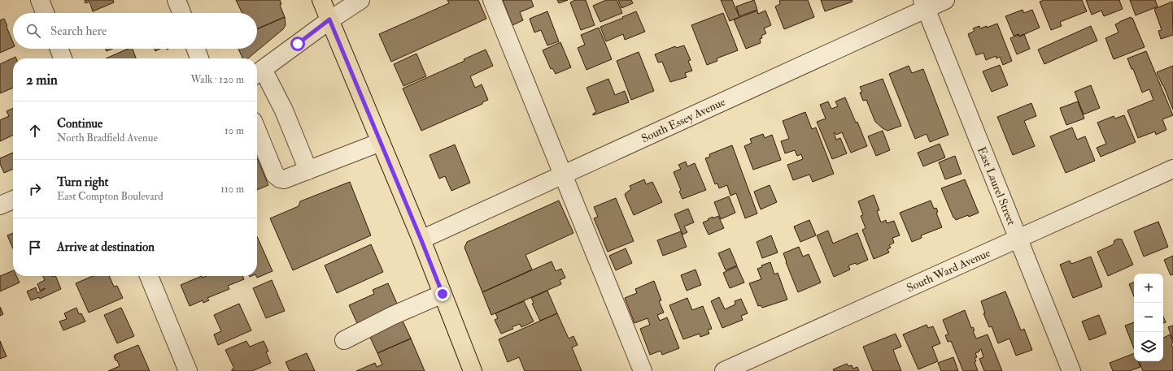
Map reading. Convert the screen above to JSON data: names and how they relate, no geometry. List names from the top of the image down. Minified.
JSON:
{"streets":{"street":["South Essey Avenue","East Laurel Street","South Ward Avenue"]},"crossings":[["South Essey Avenue","East Laurel Street"],["East Laurel Street","South Ward Avenue"]],"page":{"search":"Search here","heading":["2 min","Walk · 120 m"],"list":[["Continue","North Bradfield Avenue","10 m"],["Turn right","East Compton Boulevard","110 m"],"Arrive at destination"],"map_buttons":["+","−"]}}
